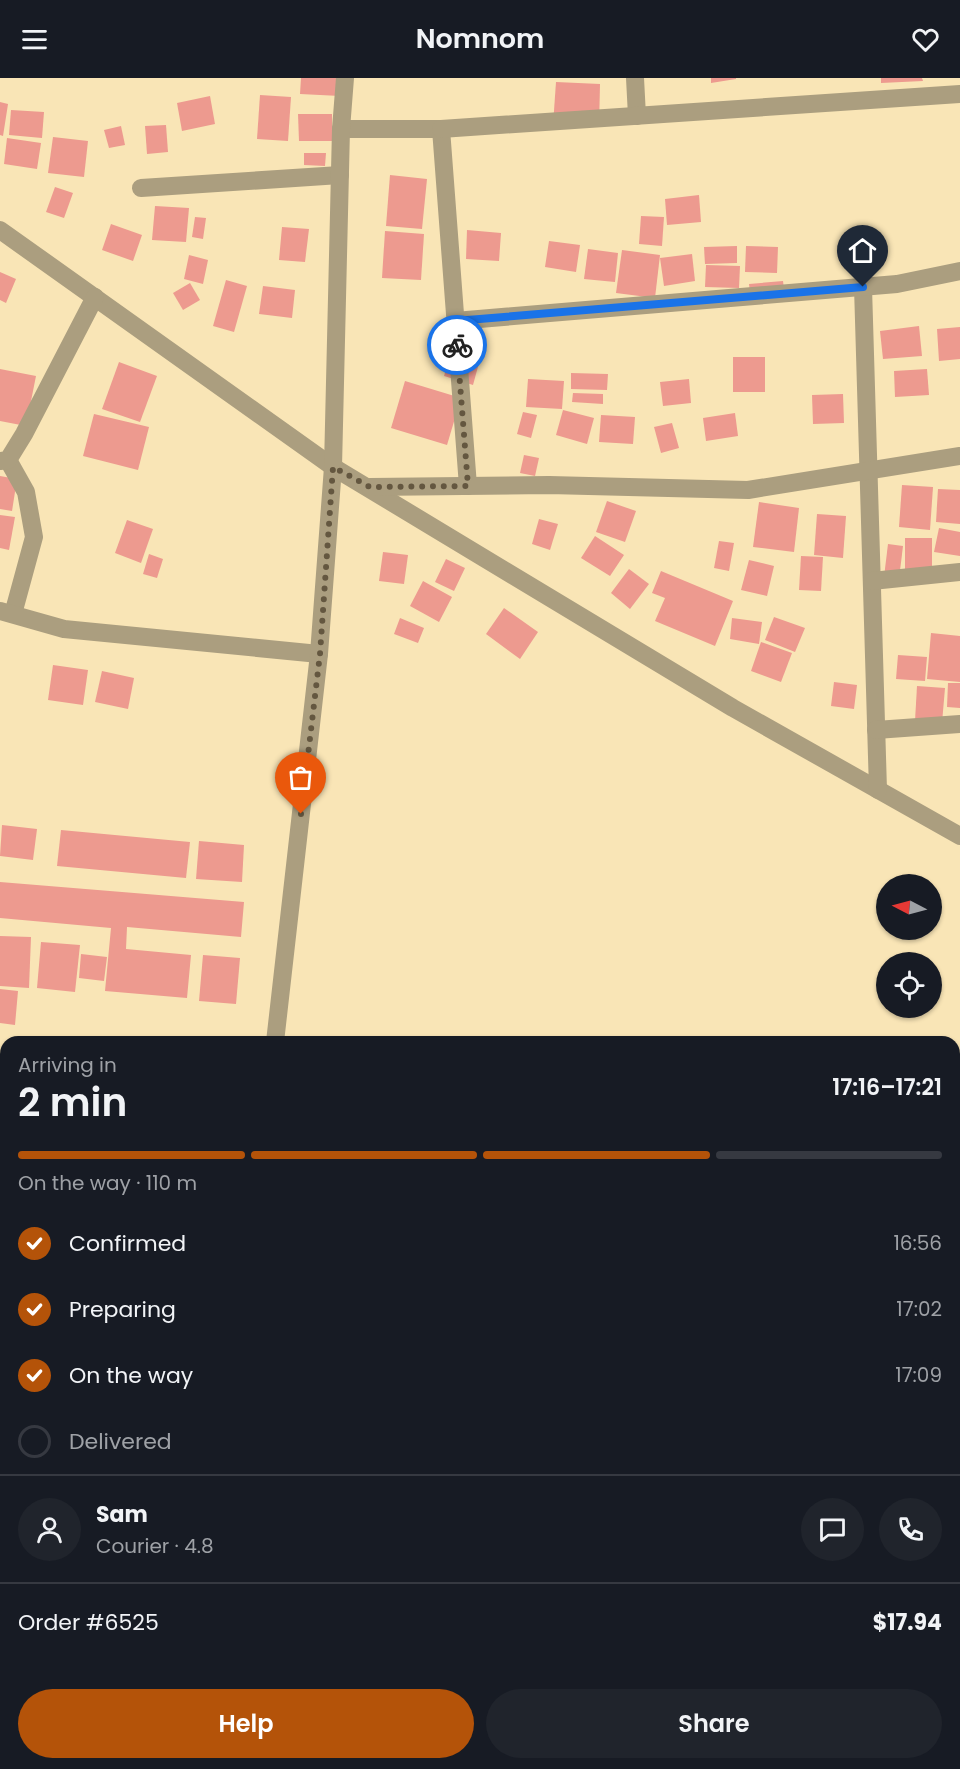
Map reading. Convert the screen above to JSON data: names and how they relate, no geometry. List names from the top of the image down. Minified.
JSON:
{"north":"left","page":{"header":"Nomnom","heading":["2 min","Arriving in","17:16–17:21"],"panel":["Sam","Courier · 4.8","Order #6525","$17.94"],"bar":"On the way · 110 m","list":[["Confirmed","16:56"],["Preparing","17:02"],["On the way","17:09"],"Delivered"],"buttons":["Help","Share"]}}
